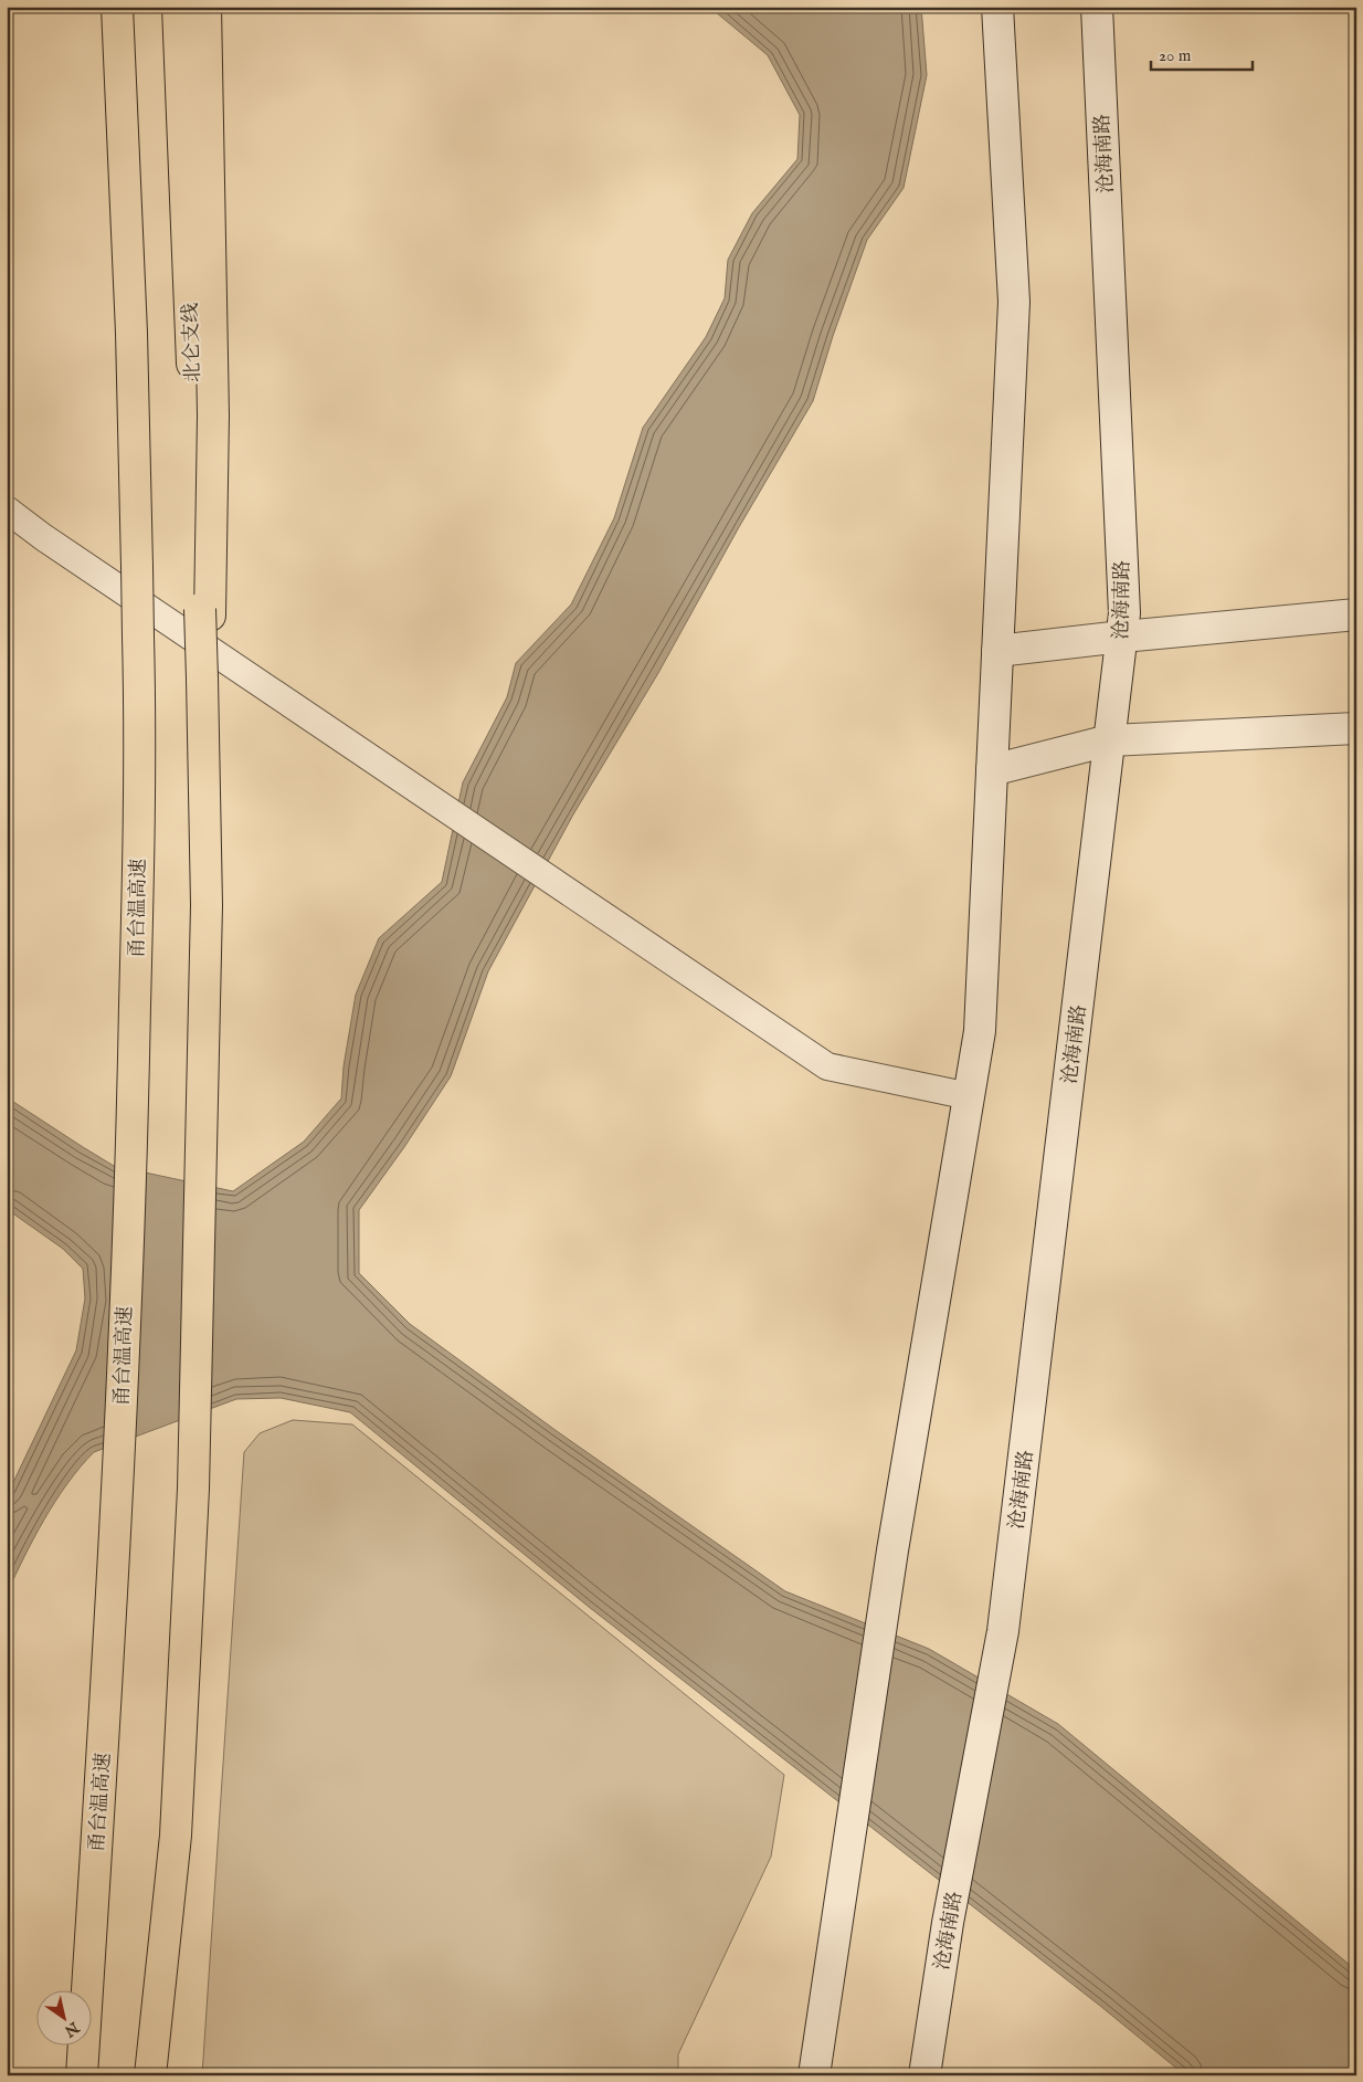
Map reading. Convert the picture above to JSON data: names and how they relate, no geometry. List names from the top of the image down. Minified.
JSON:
{"streets":{"highway":["北仑支线","甬台温高速"],"main road":["沧海南路"]},"scale_bar":"20 m","north":"bottom right"}
